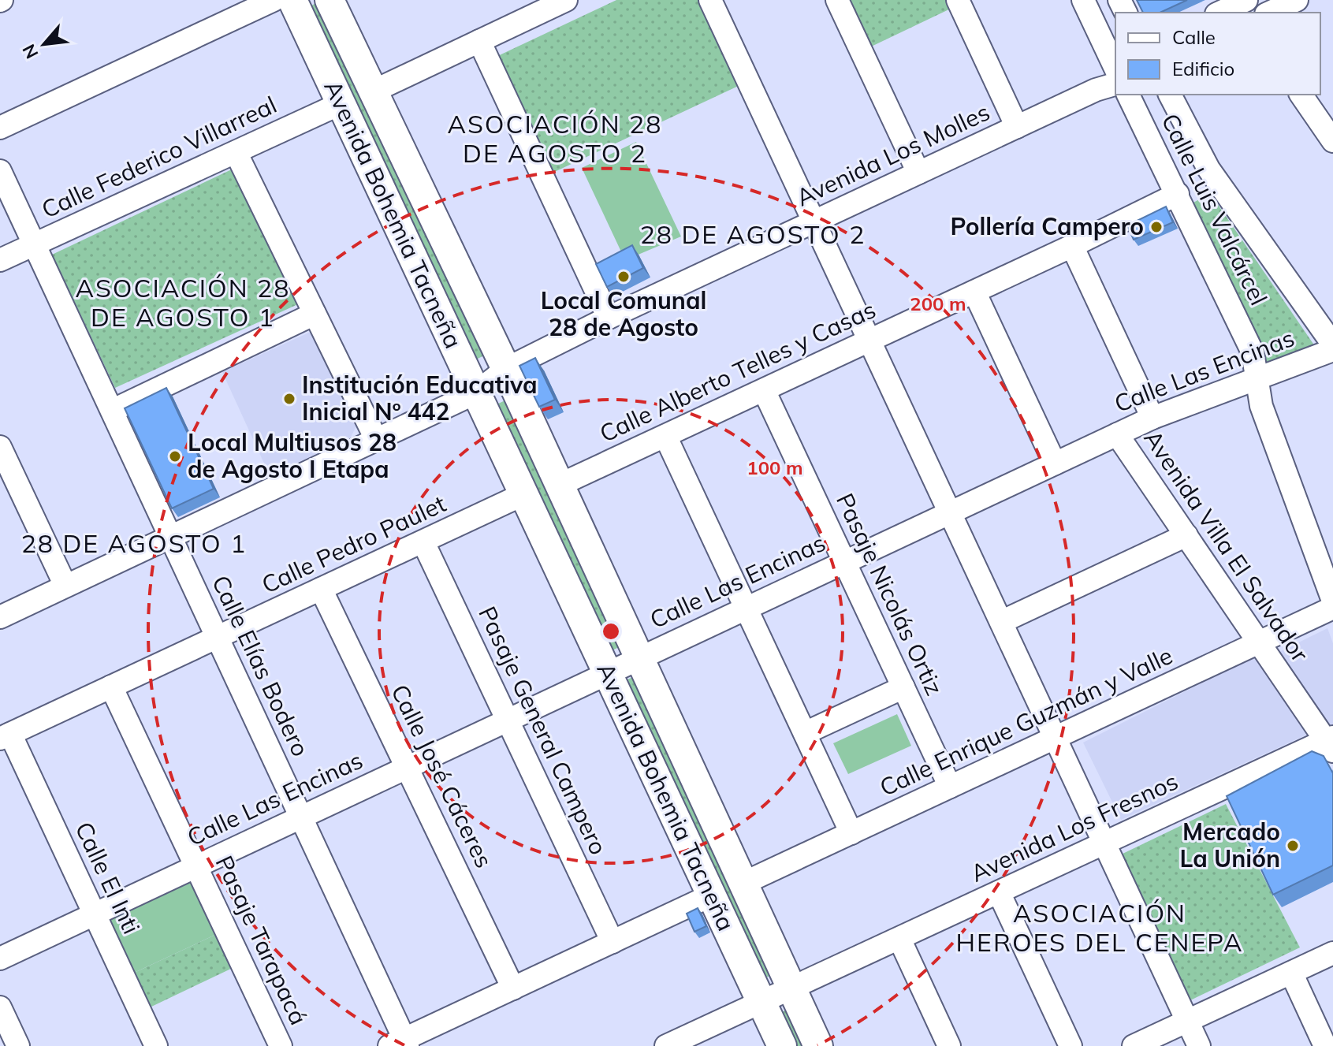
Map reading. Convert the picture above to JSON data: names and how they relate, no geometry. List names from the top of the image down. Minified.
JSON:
{"streets":{"main road":["Avenida Bohemia Tacneña"],"street":["Avenida Los Molles","Calle Federico Villarreal","Calle Luis Valcárcel","Calle Las Encinas","Calle Alberto Telles y Casas","Calle Pedro Paulet","Avenida Villa El Salvador","Pasaje Nicolás Ortiz","Calle Elías Bodero","Calle Enrique Guzmán y Valle","Pasaje General Campero","Calle José Cáceres","Avenida Los Fresnos","Calle El Inti","Pasaje Tarapacá"]},"crossings":[["Avenida Los Molles","Avenida Bohemia Tacneña"],["Avenida Los Molles","Calle Elías Bodero"],["Calle Federico Villarreal","Avenida Bohemia Tacneña"],["Calle Federico Villarreal","Calle Elías Bodero"],["Calle Luis Valcárcel","Calle Las Encinas"],["Calle Luis Valcárcel","Calle Alberto Telles y Casas"],["Avenida Bohemia Tacneña","Calle Las Encinas"],["Avenida Bohemia Tacneña","Calle Alberto Telles y Casas"],["Avenida Bohemia Tacneña","Calle Pedro Paulet"],["Avenida Bohemia Tacneña","Calle Enrique Guzmán y Valle"],["Avenida Bohemia Tacneña","Avenida Los Fresnos"],["Calle Las Encinas","Avenida Villa El Salvador"],["Calle Las Encinas","Pasaje Nicolás Ortiz"],["Calle Las Encinas","Calle Elías Bodero"],["Calle Las Encinas","Pasaje General Campero"],["Calle Las Encinas","Calle José Cáceres"],["Calle Las Encinas","Calle El Inti"],["Calle Las Encinas","Pasaje Tarapacá"],["Calle Alberto Telles y Casas","Pasaje Nicolás Ortiz"],["Calle Pedro Paulet","Calle Elías Bodero"],["Calle Pedro Paulet","Pasaje General Campero"],["Calle Pedro Paulet","Calle José Cáceres"],["Calle Pedro Paulet","Calle El Inti"],["Calle Pedro Paulet","Pasaje Tarapacá"],["Avenida Villa El Salvador","Calle Enrique Guzmán y Valle"],["Avenida Villa El Salvador","Avenida Los Fresnos"],["Pasaje Nicolás Ortiz","Calle Enrique Guzmán y Valle"]],"districts":["ASOCIACIÓN 28 DE AGOSTO 2","28 DE AGOSTO 2","ASOCIACIÓN 28 DE AGOSTO 1","28 DE AGOSTO 1","ASOCIACIÓN HEROES DEL CENEPA"],"places":["Pollería Campero","Local Comunal 28 de Agosto","Institución Educativa Inicial Nº 442","Local Multiusos 28 de Agosto I Etapa","Mercado La Unión"],"legend":["Calle","Edificio"],"north":"bottom left","rings":["200 m","100 m"]}
